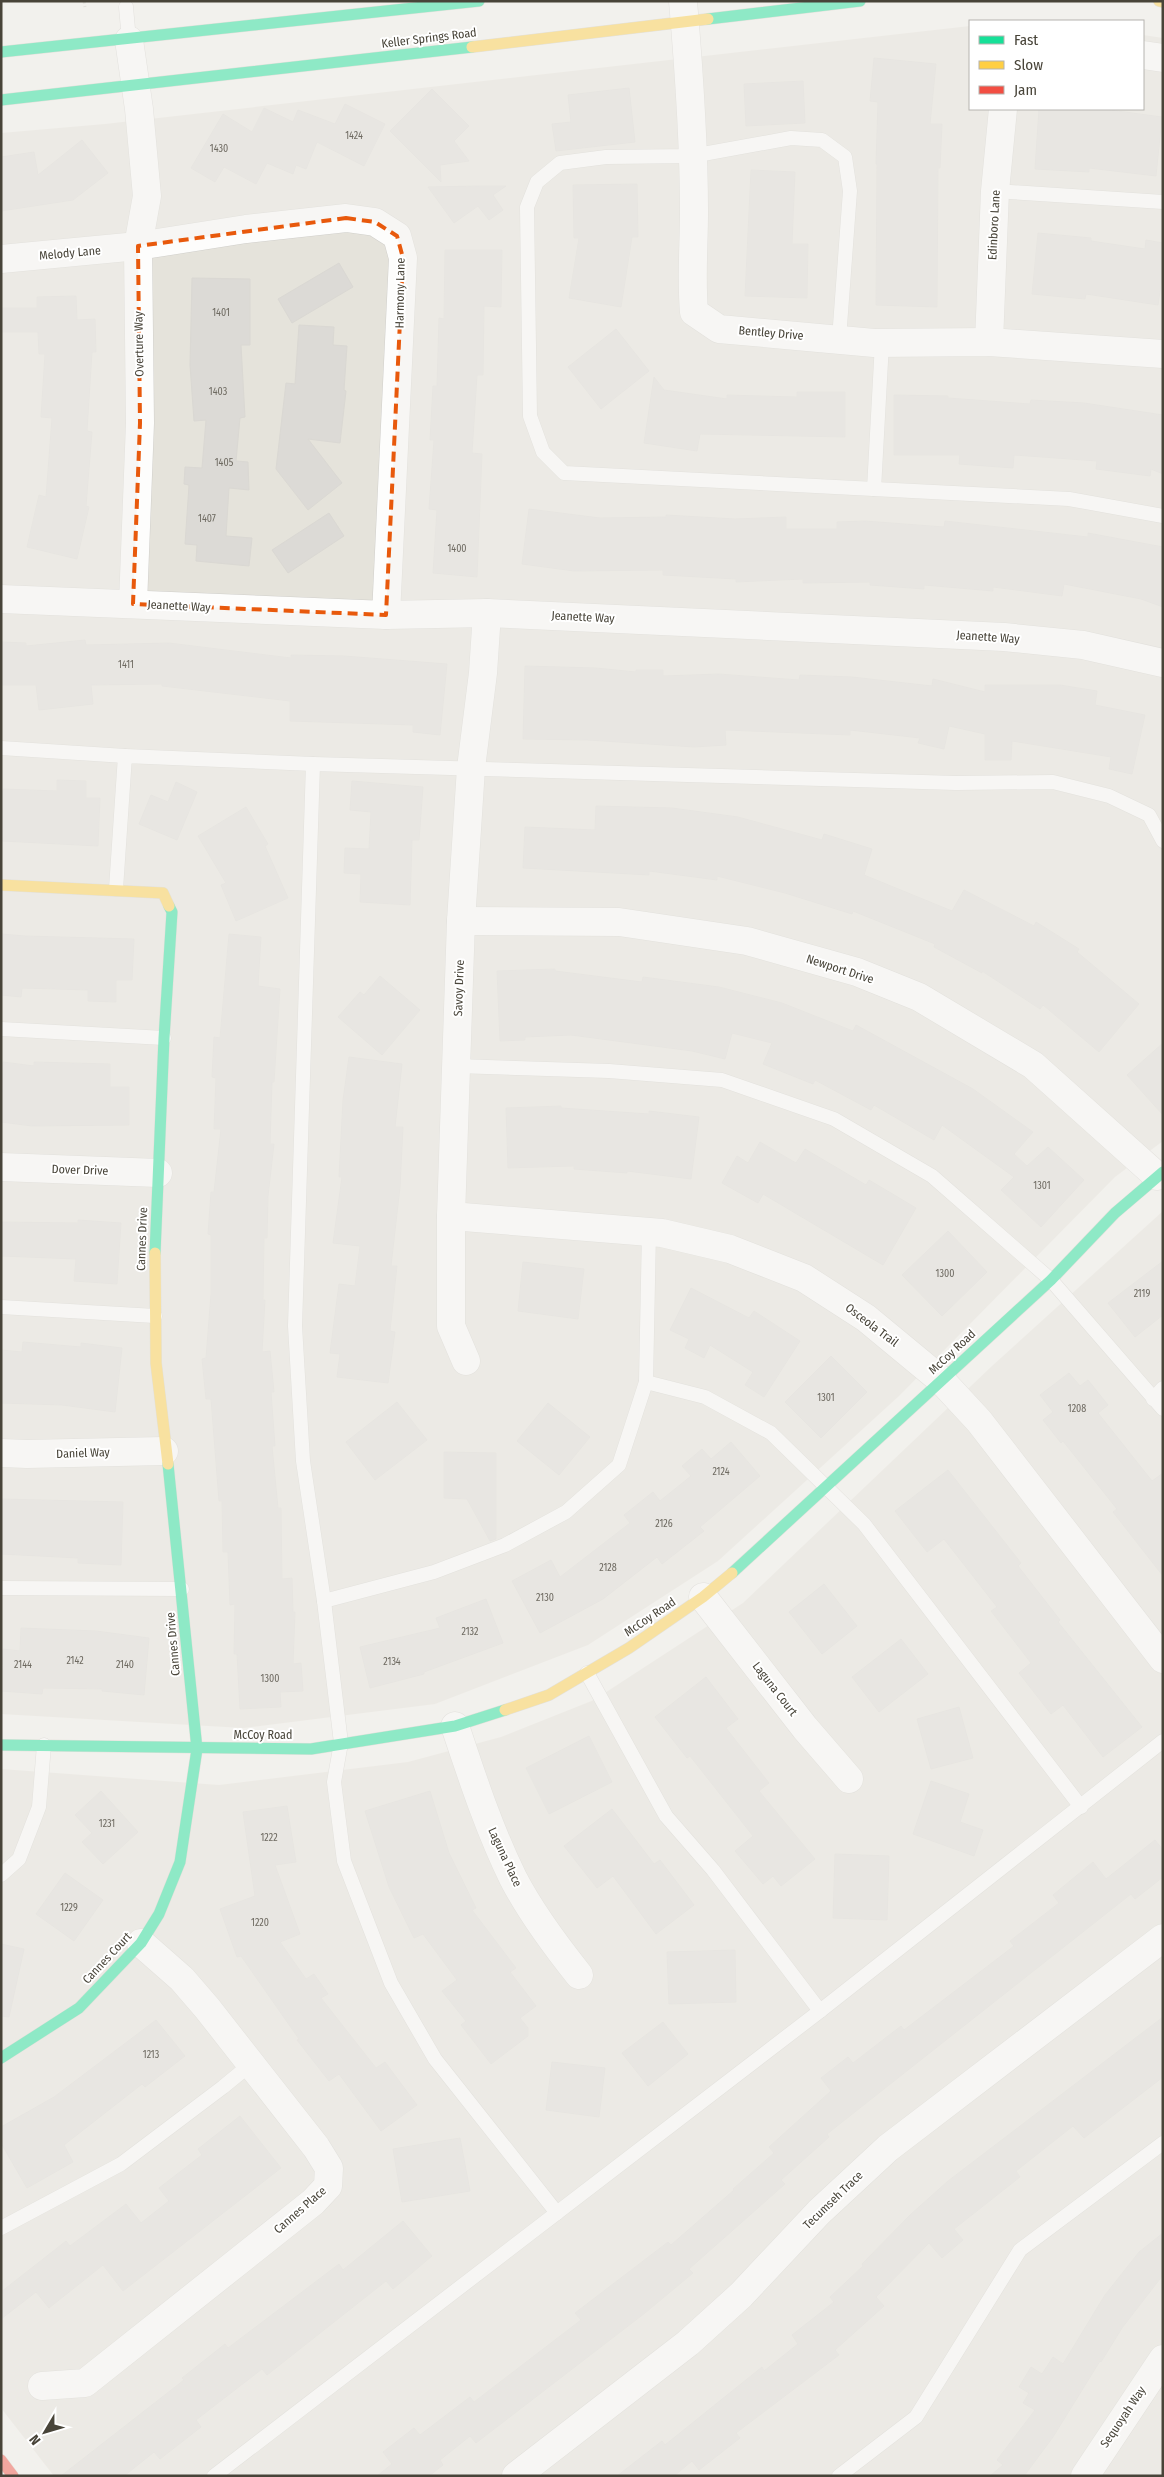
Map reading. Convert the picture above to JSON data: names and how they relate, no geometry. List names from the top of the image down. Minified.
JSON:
{"streets":{"street":["Keller Springs Road","Edinboro Lane","Melody Lane","Harmony Lane","Bentley Drive","Overture Way","Jeanette Way","Newport Drive","Savoy Drive","Dover Drive","Cannes Drive","Osceola Trail","McCoy Road","Daniel Way","Laguna Court","Laguna Place","Cannes Court","Tecumseh Trace","Cannes Place","Sequoyah Way"]},"crossings":[["Keller Springs Road","Bentley Drive"],["Keller Springs Road","Overture Way"],["Edinboro Lane","Bentley Drive"],["Melody Lane","Harmony Lane"],["Melody Lane","Overture Way"],["Harmony Lane","Overture Way"],["Harmony Lane","Jeanette Way"],["Overture Way","Jeanette Way"],["Jeanette Way","Savoy Drive"],["Newport Drive","Savoy Drive"],["Newport Drive","McCoy Road"],["Savoy Drive","Osceola Trail"],["Dover Drive","Cannes Drive"],["Cannes Drive","McCoy Road"],["Cannes Drive","Daniel Way"],["Cannes Drive","Cannes Court"],["Osceola Trail","McCoy Road"],["McCoy Road","Laguna Court"],["McCoy Road","Laguna Place"],["McCoy Road","Cannes Court"],["Cannes Court","Cannes Place"]],"house_numbers":["1424","1430","1401","1403","1405","1407","1400","1411","1301","1300","2119","1301","1208","2124","2126","2128","2130","2132","2142","2134","2144","2140","1300","1231","1222","1229","1220","1213"],"legend":["Fast","Slow","Jam"],"north":"bottom left"}
